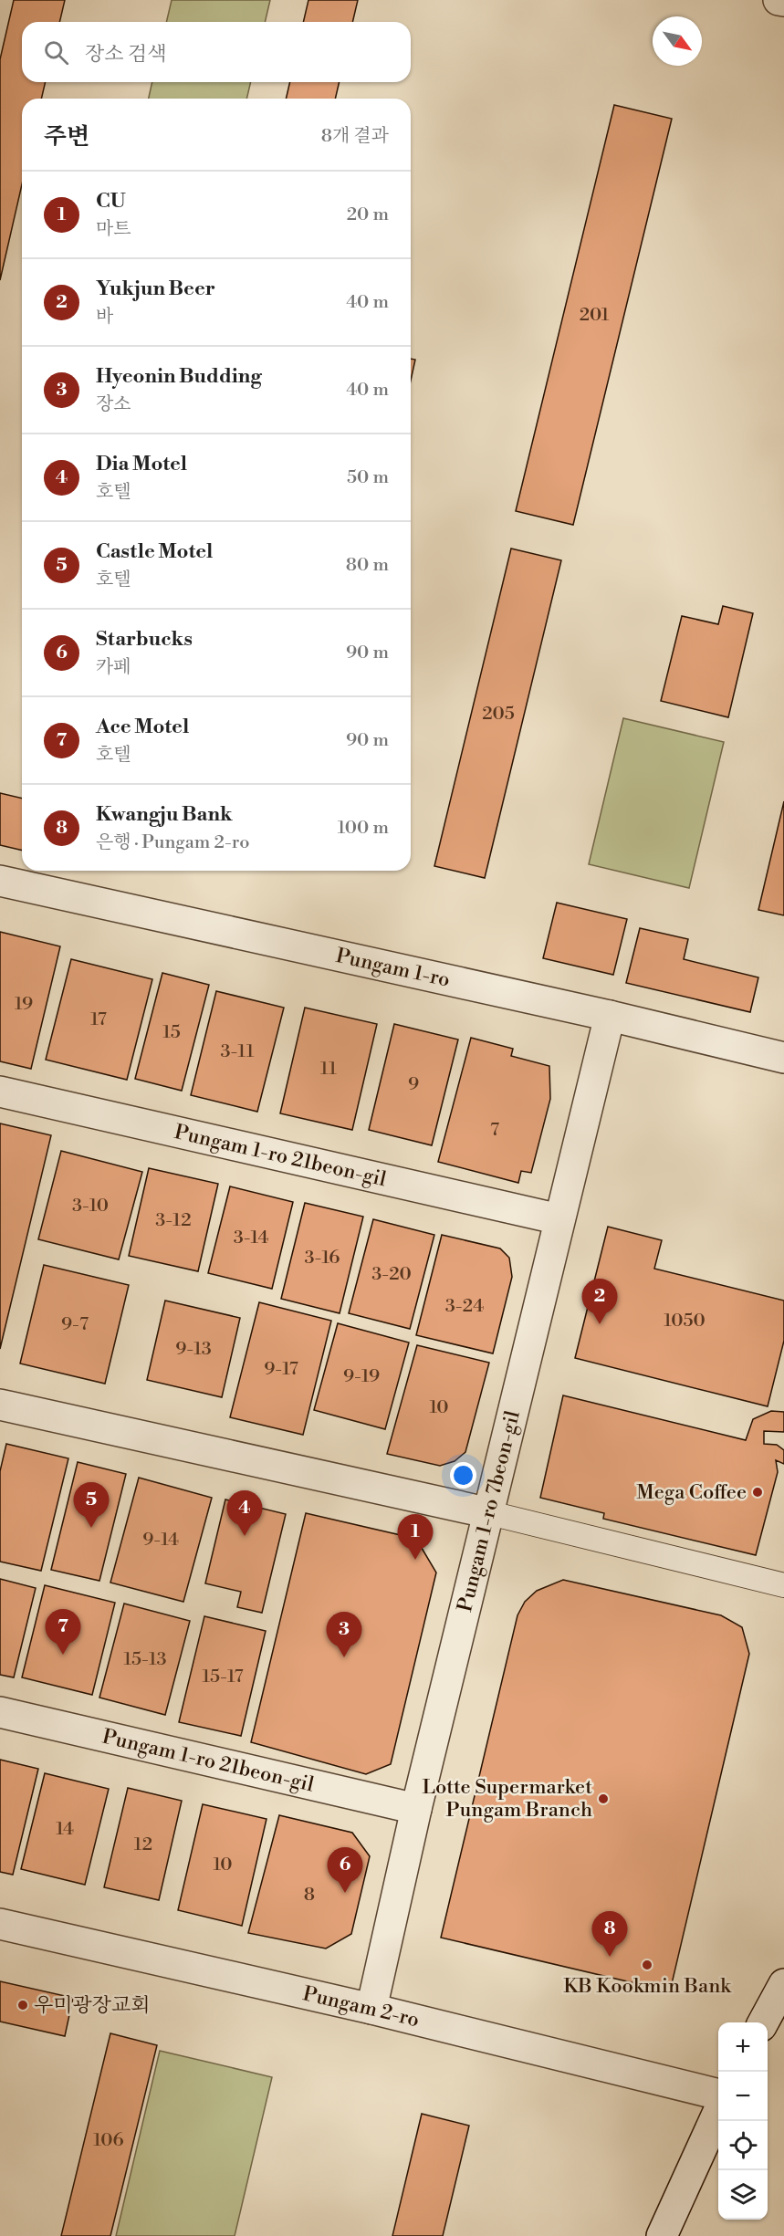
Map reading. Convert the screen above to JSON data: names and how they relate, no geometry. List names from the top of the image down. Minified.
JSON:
{"streets":{"street":["Pungam 1-ro","Pungam 1-ro 21beon-gil","Pungam 1-ro 7beon-gil","Pungam 2-ro"]},"crossings":[["Pungam 1-ro","Pungam 1-ro 7beon-gil"],["Pungam 1-ro 21beon-gil","Pungam 1-ro 7beon-gil"],["Pungam 1-ro 7beon-gil","Pungam 2-ro"]],"places":["Mega Coffee","Lotte Supermarket Pungam Branch","KB Kookmin Bank","우미광장교회"],"house_numbers":["201","205","19","17","15","3-11","11","9","7","3-10","3-12","3-14","3-16","3-20","3-24","1050","9-7","9-13","9-17","9-19","10","9-14","15-13","15-17","14","12","10","8","106"],"north":"bottom right","page":{"search":"장소 검색","heading":["주변","8개 결과"],"list":[{"mark":"1","name":"CU","note":"마트","value":"20 m"},{"mark":"2","name":"Yukjun Beer","note":"바","value":"40 m"},{"mark":"3","name":"Hyeonin Budding","note":"장소","value":"40 m"},{"mark":"4","name":"Dia Motel","note":"호텔","value":"50 m"},{"mark":"5","name":"Castle Motel","note":"호텔","value":"80 m"},{"mark":"6","name":"Starbucks","note":"카페","value":"90 m"},{"mark":"7","name":"Ace Motel","note":"호텔","value":"90 m"},{"mark":"8","name":"Kwangju Bank","note":"은행 · Pungam 2-ro","value":"100 m"}],"pins":["2","5","4","1","7","3","6","8"],"map_buttons":["+","−"]}}
